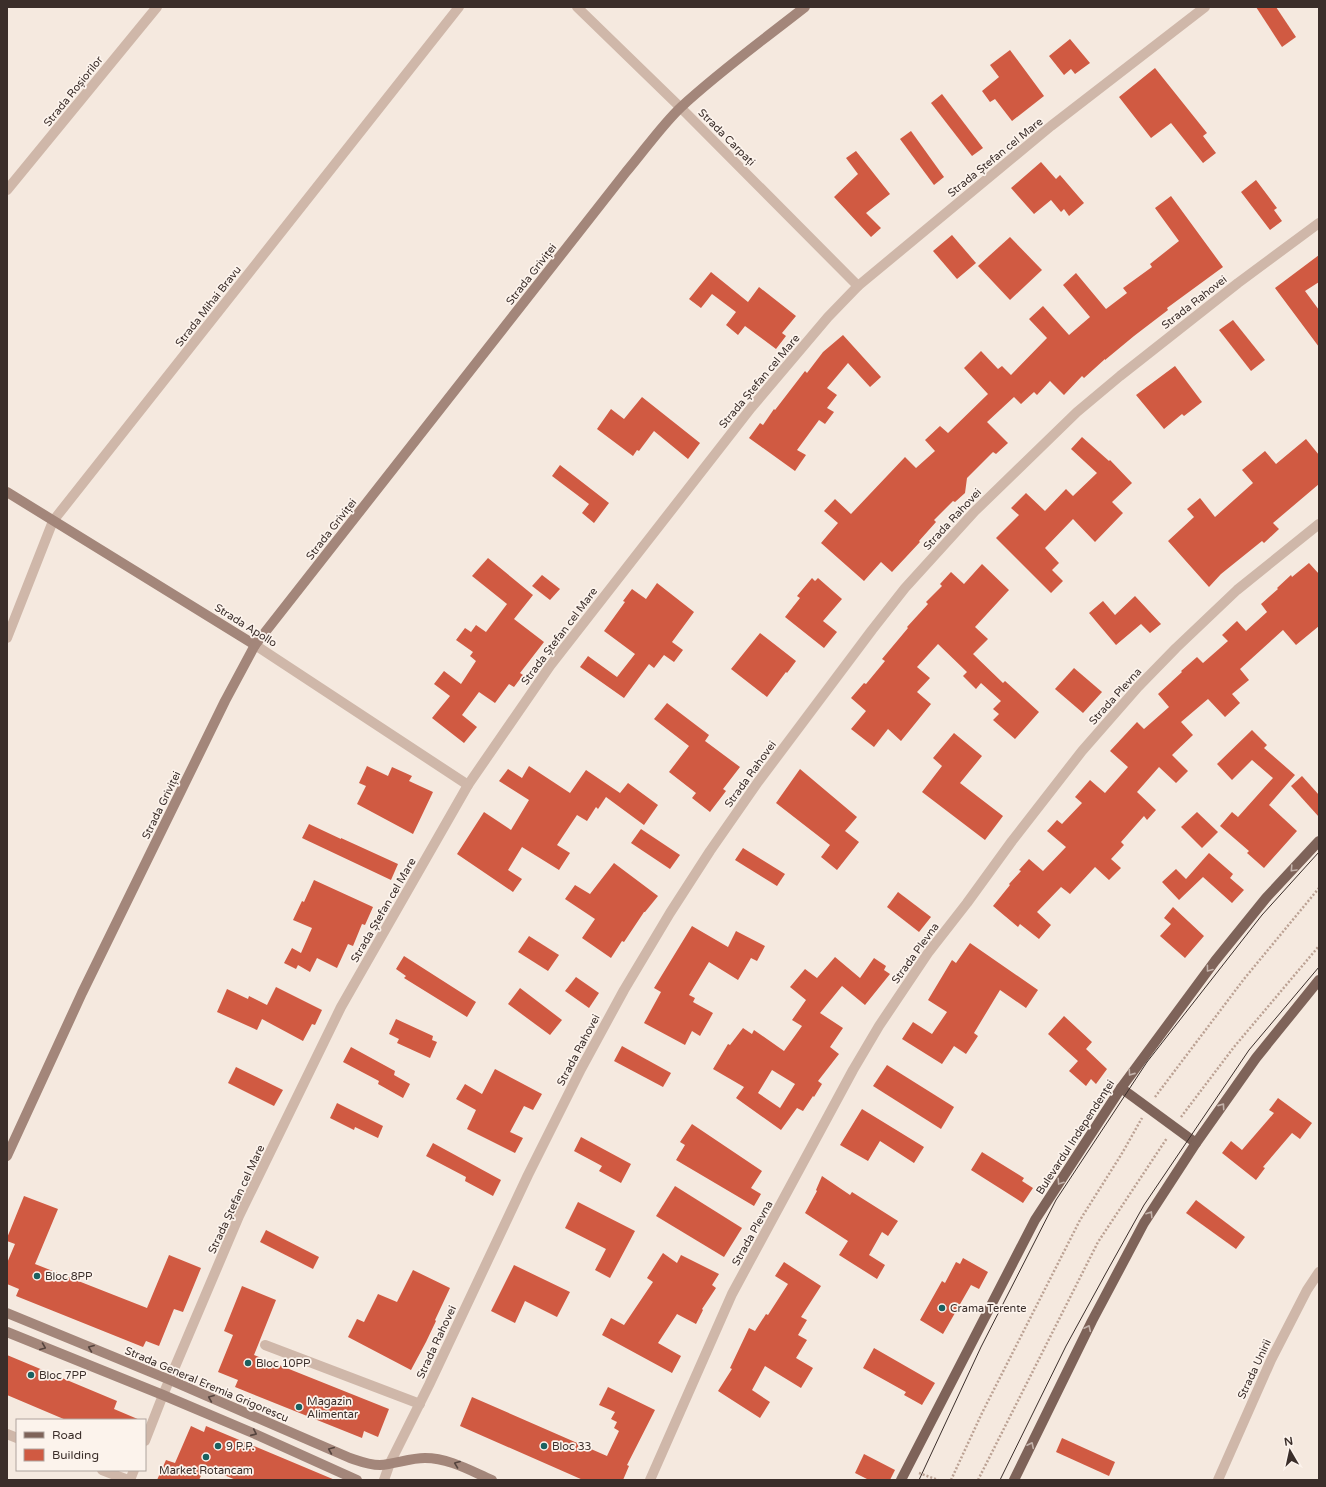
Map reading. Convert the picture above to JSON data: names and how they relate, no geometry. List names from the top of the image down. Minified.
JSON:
{"streets":{"main road":["Strada Griviței","Strada Apollo","Bulevardul Independenței","Strada General Eremia Grigorescu"],"street":["Strada Roșiorilor","Strada Carpați","Strada Ștefan cel Mare","Strada Rahovei","Strada Mihai Bravu","Strada Plevna","Strada Unirii"]},"crossings":[["Strada Carpați","Strada Ștefan cel Mare"],["Strada Carpați","Strada Griviței"],["Strada Ștefan cel Mare","Strada Apollo"],["Strada Ștefan cel Mare","Strada General Eremia Grigorescu"],["Strada Griviței","Strada Apollo"],["Strada Rahovei","Strada General Eremia Grigorescu"],["Strada Mihai Bravu","Strada Apollo"]],"one_way":["Bulevardul Independenței"],"places":["Bloc 8PP","Crama Terente","Bloc 10PP","Bloc 7PP","Magazin Alimentar","9 P.P.","Bloc 33","Market Rotancam"],"legend":["Road","Building"],"north":"top"}
